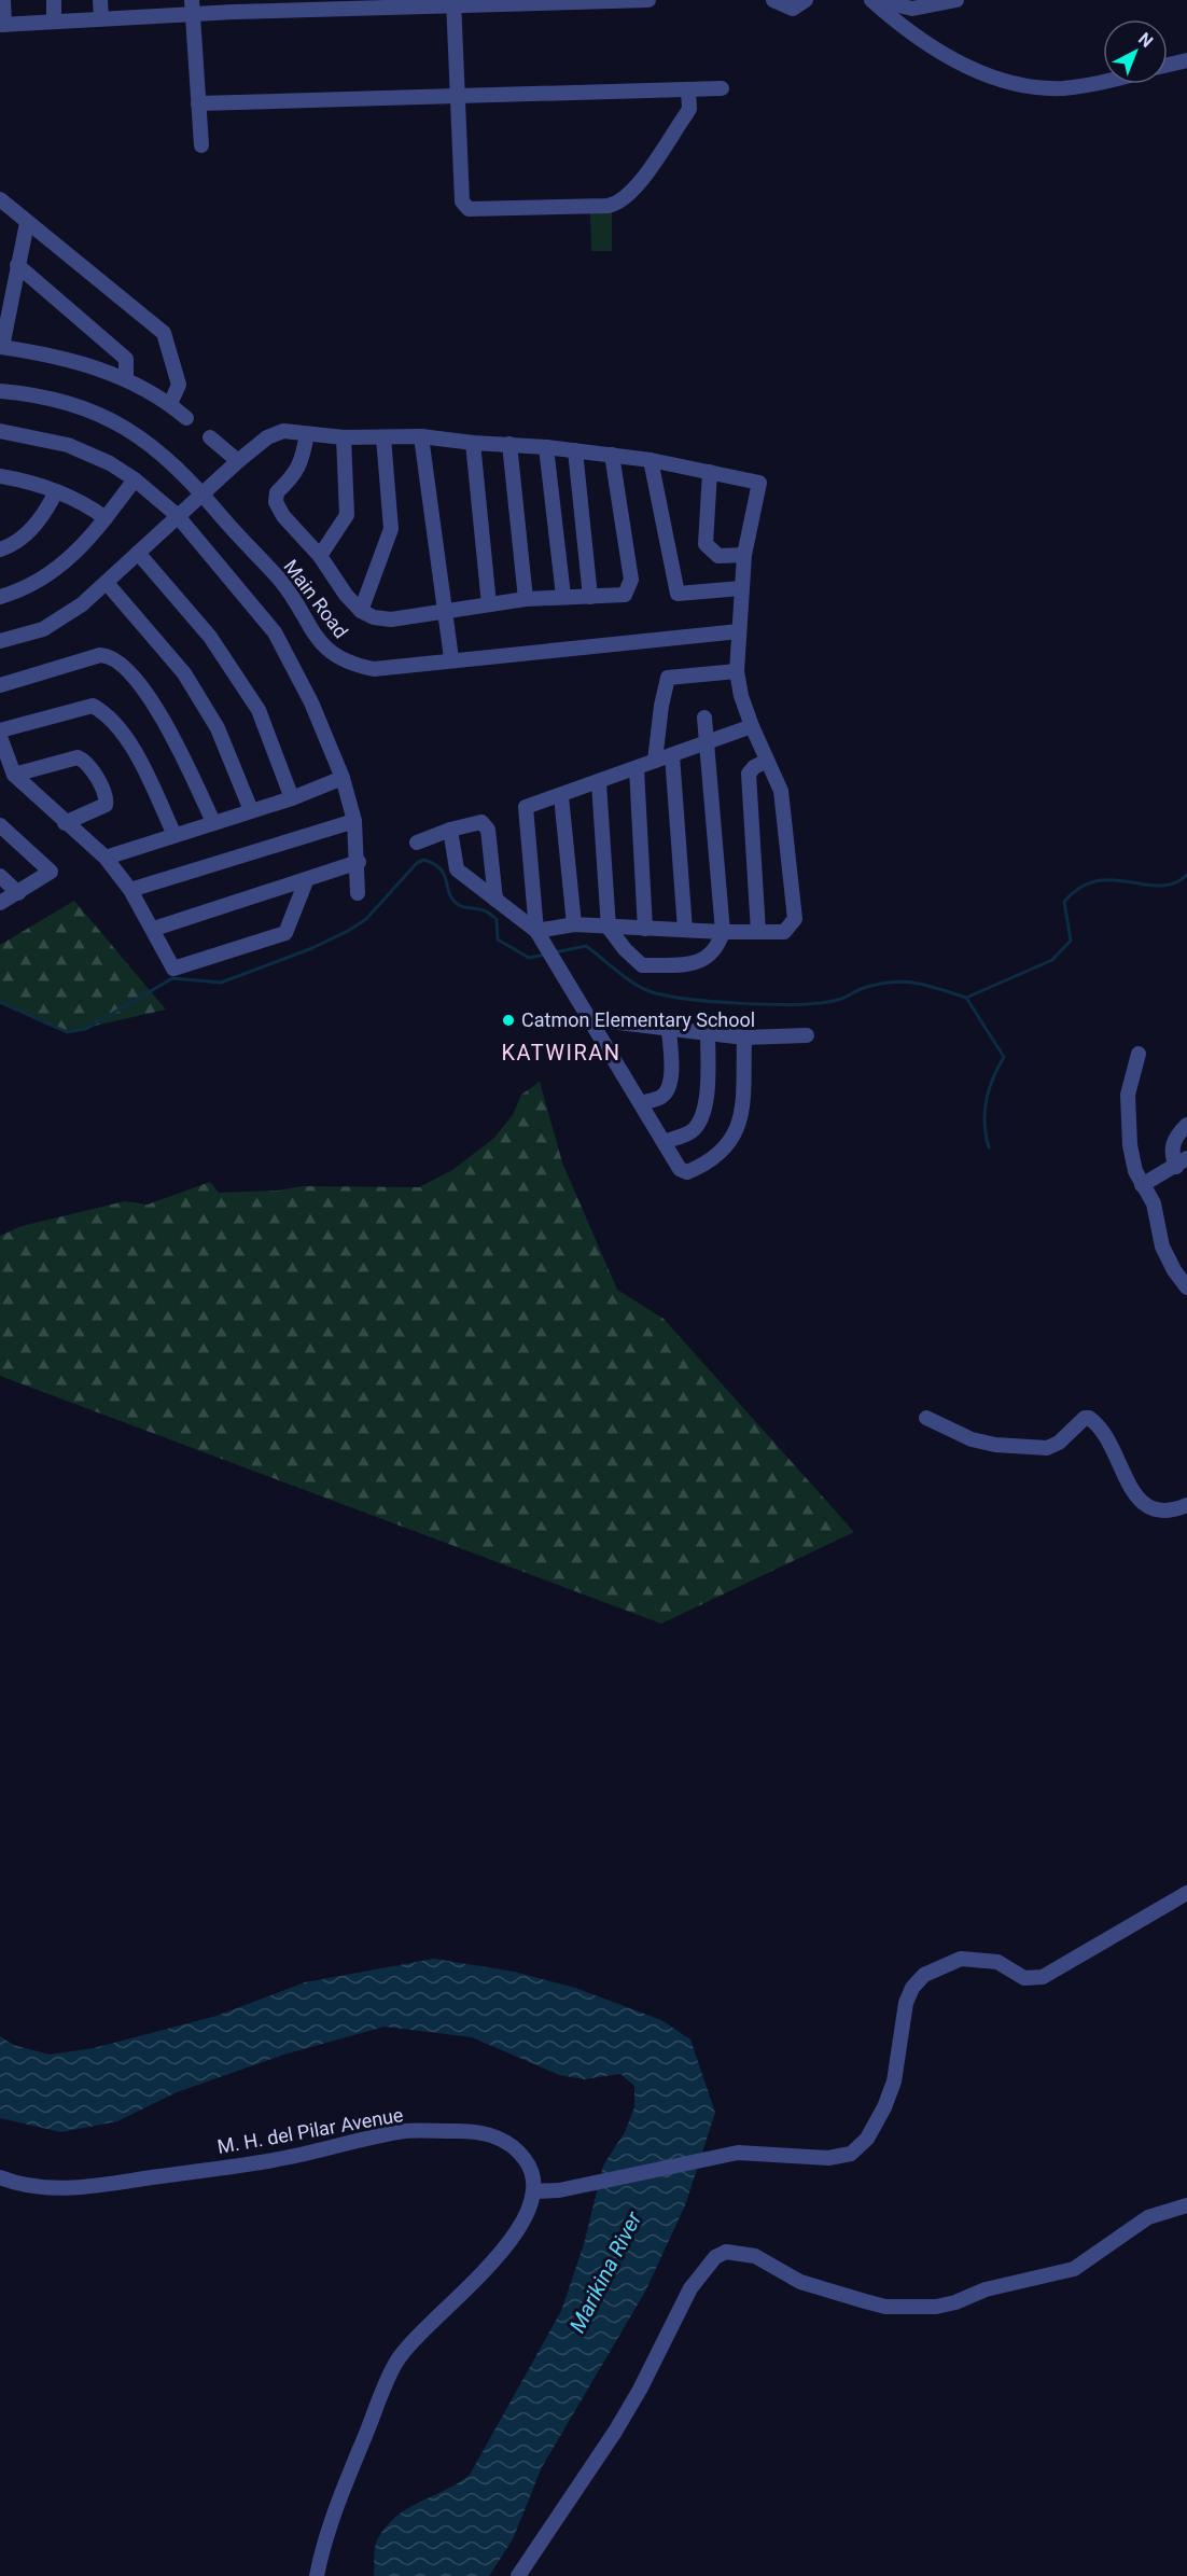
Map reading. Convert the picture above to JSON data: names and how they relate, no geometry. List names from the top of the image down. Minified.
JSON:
{"streets":{"street":["Main Road","M. H. del Pilar Avenue"]},"districts":["KATWIRAN"],"water":["Marikina River"],"places":["Catmon Elementary School"],"north":"top right"}
